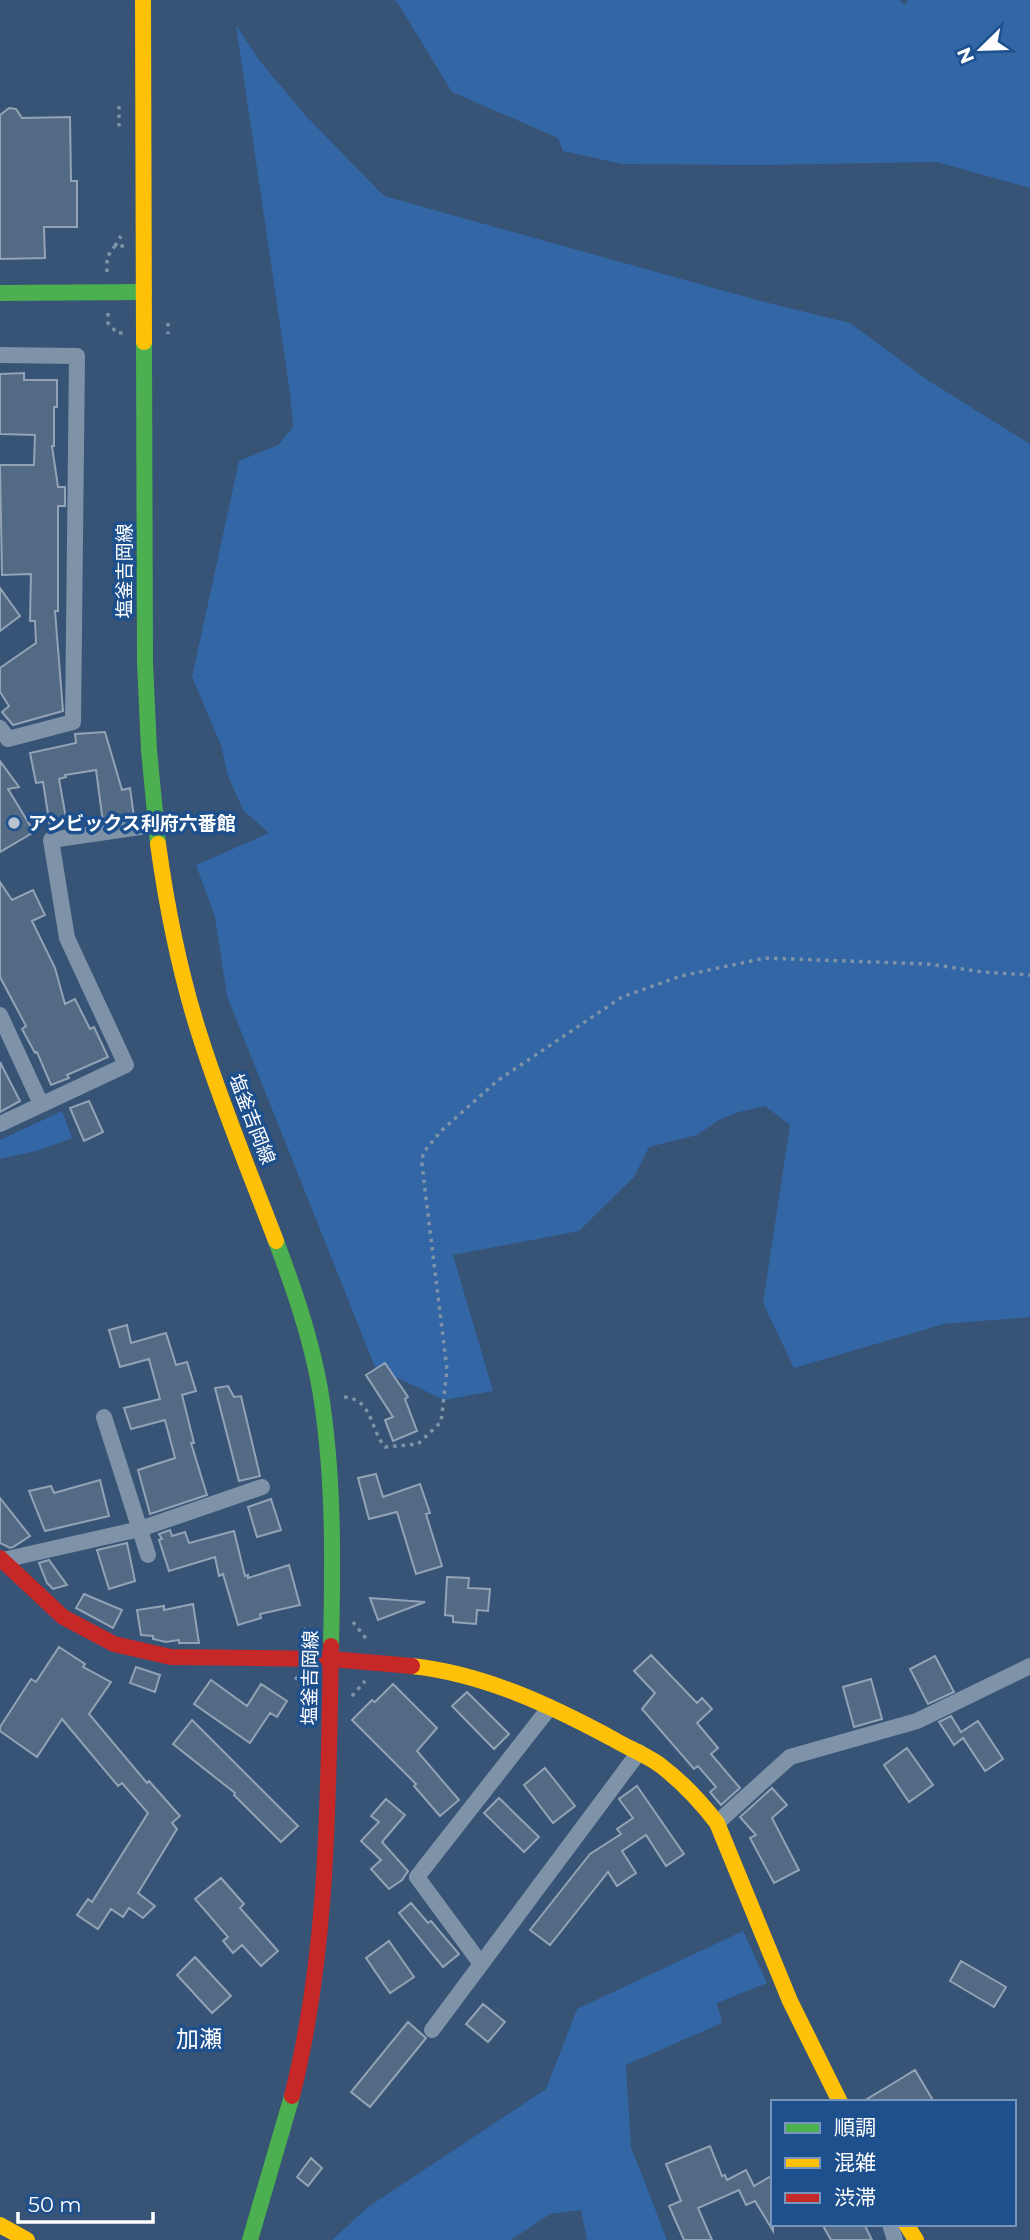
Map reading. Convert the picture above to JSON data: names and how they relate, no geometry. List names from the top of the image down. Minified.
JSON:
{"streets":{"main road":["塩釜吉岡線"]},"districts":["加瀬"],"places":["アンビックス利府六番館"],"legend":["順調","混雑","渋滞"],"scale_bar":"50 m","north":"bottom left"}
